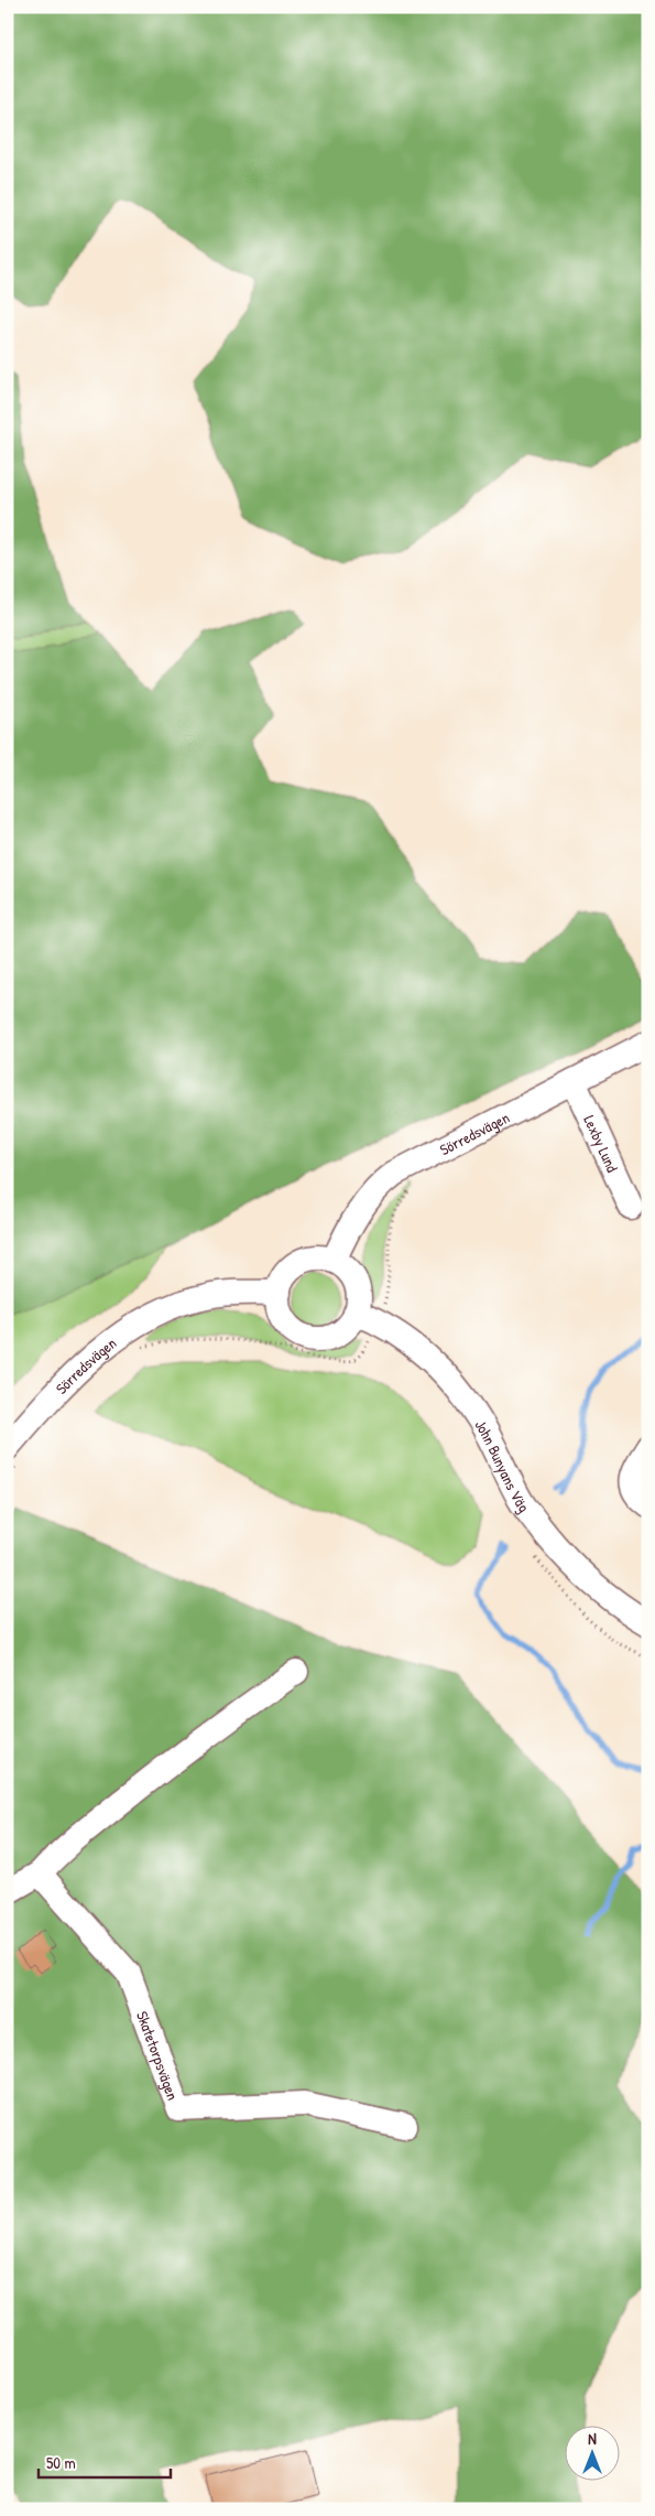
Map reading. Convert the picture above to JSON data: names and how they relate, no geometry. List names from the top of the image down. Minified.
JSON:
{"streets":{"street":["Sörredsvägen","Lexby Lund","John Bunyans Väg","Skatetorpsvägen"]},"crossings":[["Sörredsvägen","Lexby Lund"],["Sörredsvägen","John Bunyans Väg"]],"scale_bar":"50 m","north":"top"}
